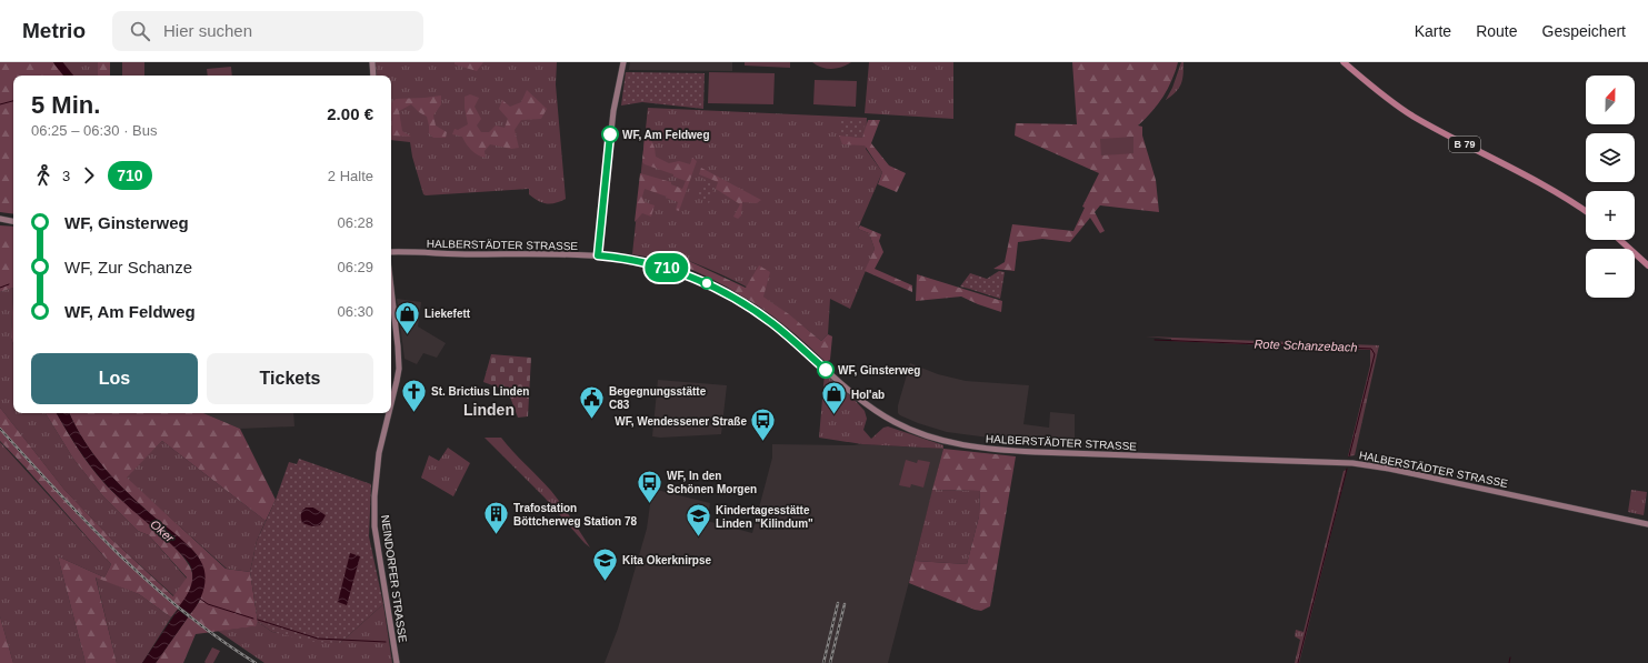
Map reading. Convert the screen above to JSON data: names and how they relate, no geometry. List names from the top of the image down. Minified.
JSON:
{"streets":{"main road":["B 79","HALBERSTÄDTER STRASSE","NEINDORFER STRASSE"]},"districts":["Linden"],"water":["Rote Schanzebach","Oker"],"places":{"other":["WF, Am Feldweg","WF, Ginsterweg"],"shop":["Liekefett","Hol'ab"],"church":["St. Brictius Linden"],"public building":["Begegnungsstätte C83"],"bus stop":["WF, Wendessener Straße","WF, In den Schönen Morgen"],"building":["Trafostation Böttcherweg Station 78"],"school or university":["Kindertagesstätte Linden \"Kilindum\"","Kita Okerknirpse"]},"lines":["bus line 710"],"north":"top","page":{"header":"Metrio","search":"Hier suchen","nav":["Karte","Route","Gespeichert"],"on_map":"710","map_buttons":["+","−"],"heading":["5 Min.","06:25 – 06:30 · Bus","2.00 €"],"legs":["3","710","2 Halte"],"list":[{"name":"WF, Ginsterweg","value":"06:28"},{"name":"WF, Zur Schanze","value":"06:29"},{"name":"WF, Am Feldweg","value":"06:30"}],"buttons":["Los","Tickets"]}}
